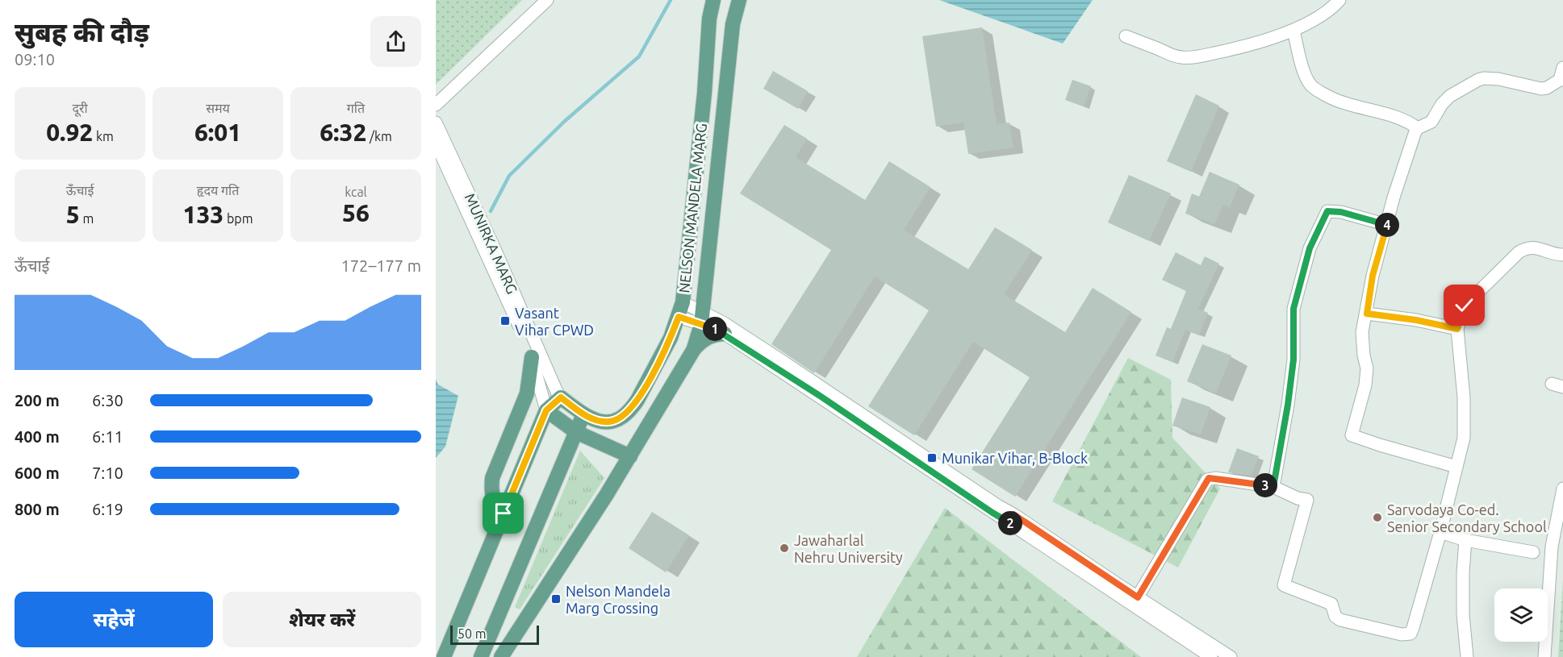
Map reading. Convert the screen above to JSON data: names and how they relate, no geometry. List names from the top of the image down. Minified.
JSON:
{"streets":{"main road":["NELSON MANDELA MARG"],"street":["MUNIRKA MARG"]},"crossings":[["NELSON MANDELA MARG","MUNIRKA MARG"]],"places":{"transit":["Vasant Vihar CPWD","Munikar Vihar, B-Block","Nelson Mandela Marg Crossing"],"other":["Sarvodaya Co-ed. Senior Secondary School","Jawaharlal Nehru University"]},"scale_bar":"50 m","page":{"heading":["सुबह की दौड़","09:10"],"stats":[["दूरी","0.92 km"],["समय","6:01"],["गति","6:32 /km"],["ऊँचाई","5 m"],["हृदय गति","133 bpm"],["kcal","56"]],"pins":["4","1","3","2"],"chart":["ऊँचाई","172–177 m"],"list":[{"name":"200 m","note":"6:30"},{"name":"400 m","note":"6:11"},{"name":"600 m","note":"7:10"},{"name":"800 m","note":"6:19"}],"buttons":["सहेजें","शेयर करें"],"scale":"50 m"}}
